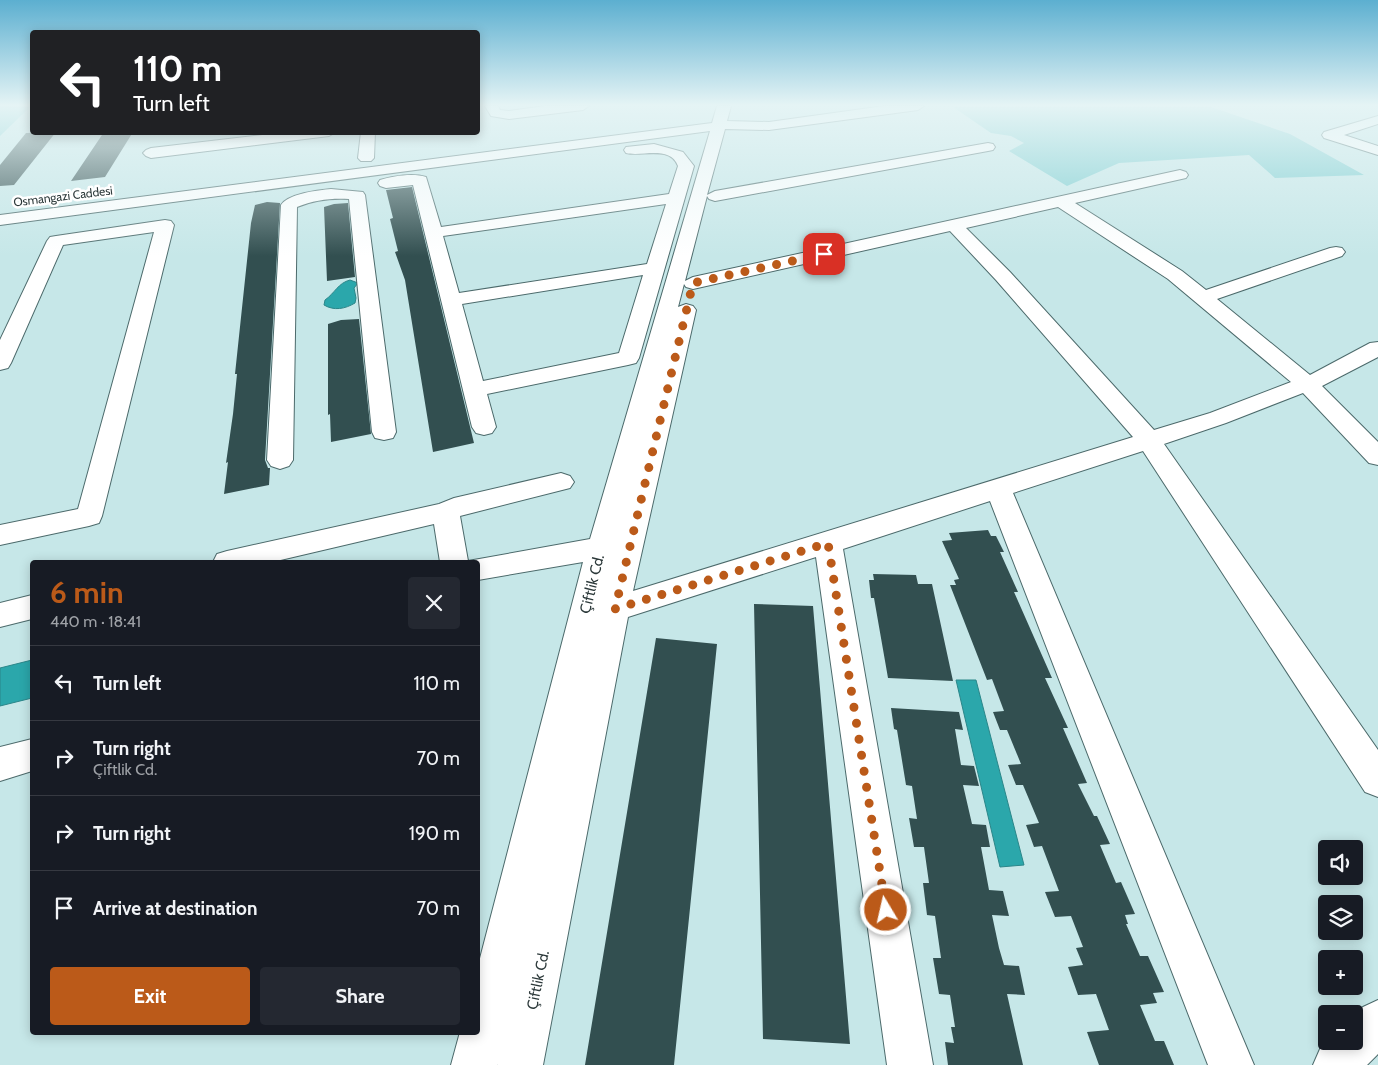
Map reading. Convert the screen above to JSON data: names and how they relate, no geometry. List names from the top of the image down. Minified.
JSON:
{"streets":{"street":["Osmangazi Caddesi","Çiftlik Cd."]},"page":{"turn":["110 m","Turn left"],"heading":["6 min","440 m · 18:41"],"list":[{"name":"Turn left","value":"110 m"},{"name":"Turn right","note":"Çiftlik Cd.","value":"70 m"},{"name":"Turn right","value":"190 m"},{"name":"Arrive at destination","value":"70 m"}],"map_buttons":["+","−"],"buttons":["Exit","Share"]}}
